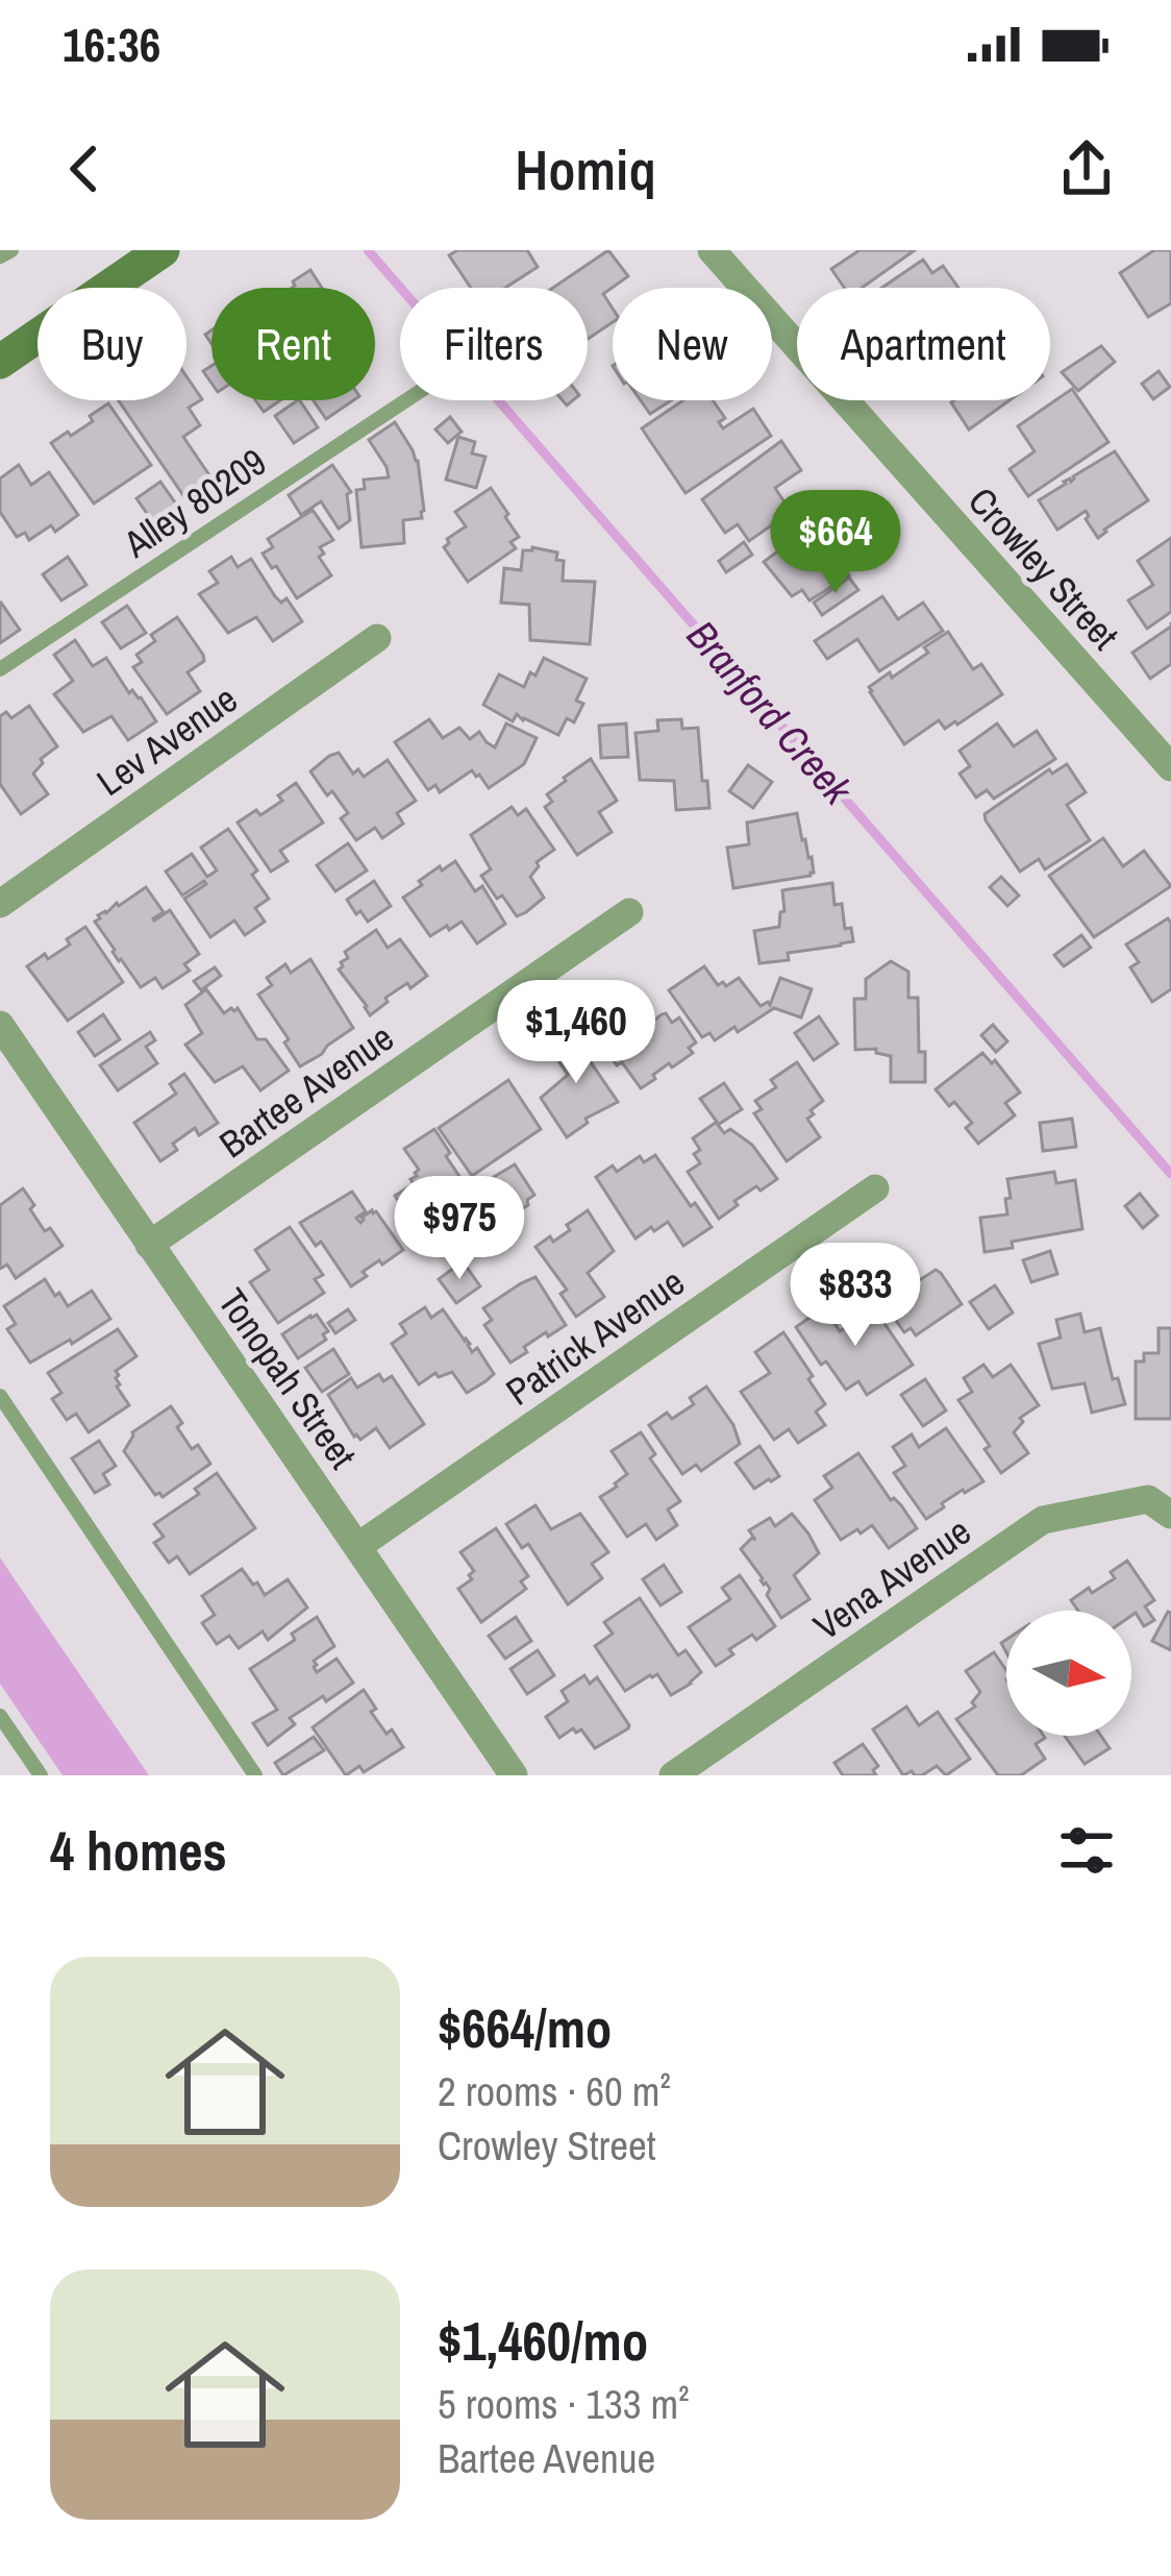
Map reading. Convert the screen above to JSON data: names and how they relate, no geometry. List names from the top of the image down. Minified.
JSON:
{"streets":{"street":["Crowley Street","Lev Avenue","Bartee Avenue","Patrick Avenue","Tonopah Street","Vena Avenue"],"lane":["Alley 80209"]},"crossings":[["Bartee Avenue","Tonopah Street"],["Patrick Avenue","Tonopah Street"]],"water":["Branford Creek"],"north":"right","page":{"status":"16:36","header":"Homiq","chip":["Buy","Rent","Filters","New","Apartment"],"price":["$664","$1,460","$975","$833"],"heading":"4 homes","list":[{"name":"$664/mo","note":"2 rooms · 60 m² · Crowley Street"},{"name":"$1,460/mo","note":"5 rooms · 133 m² · Bartee Avenue"}]}}
